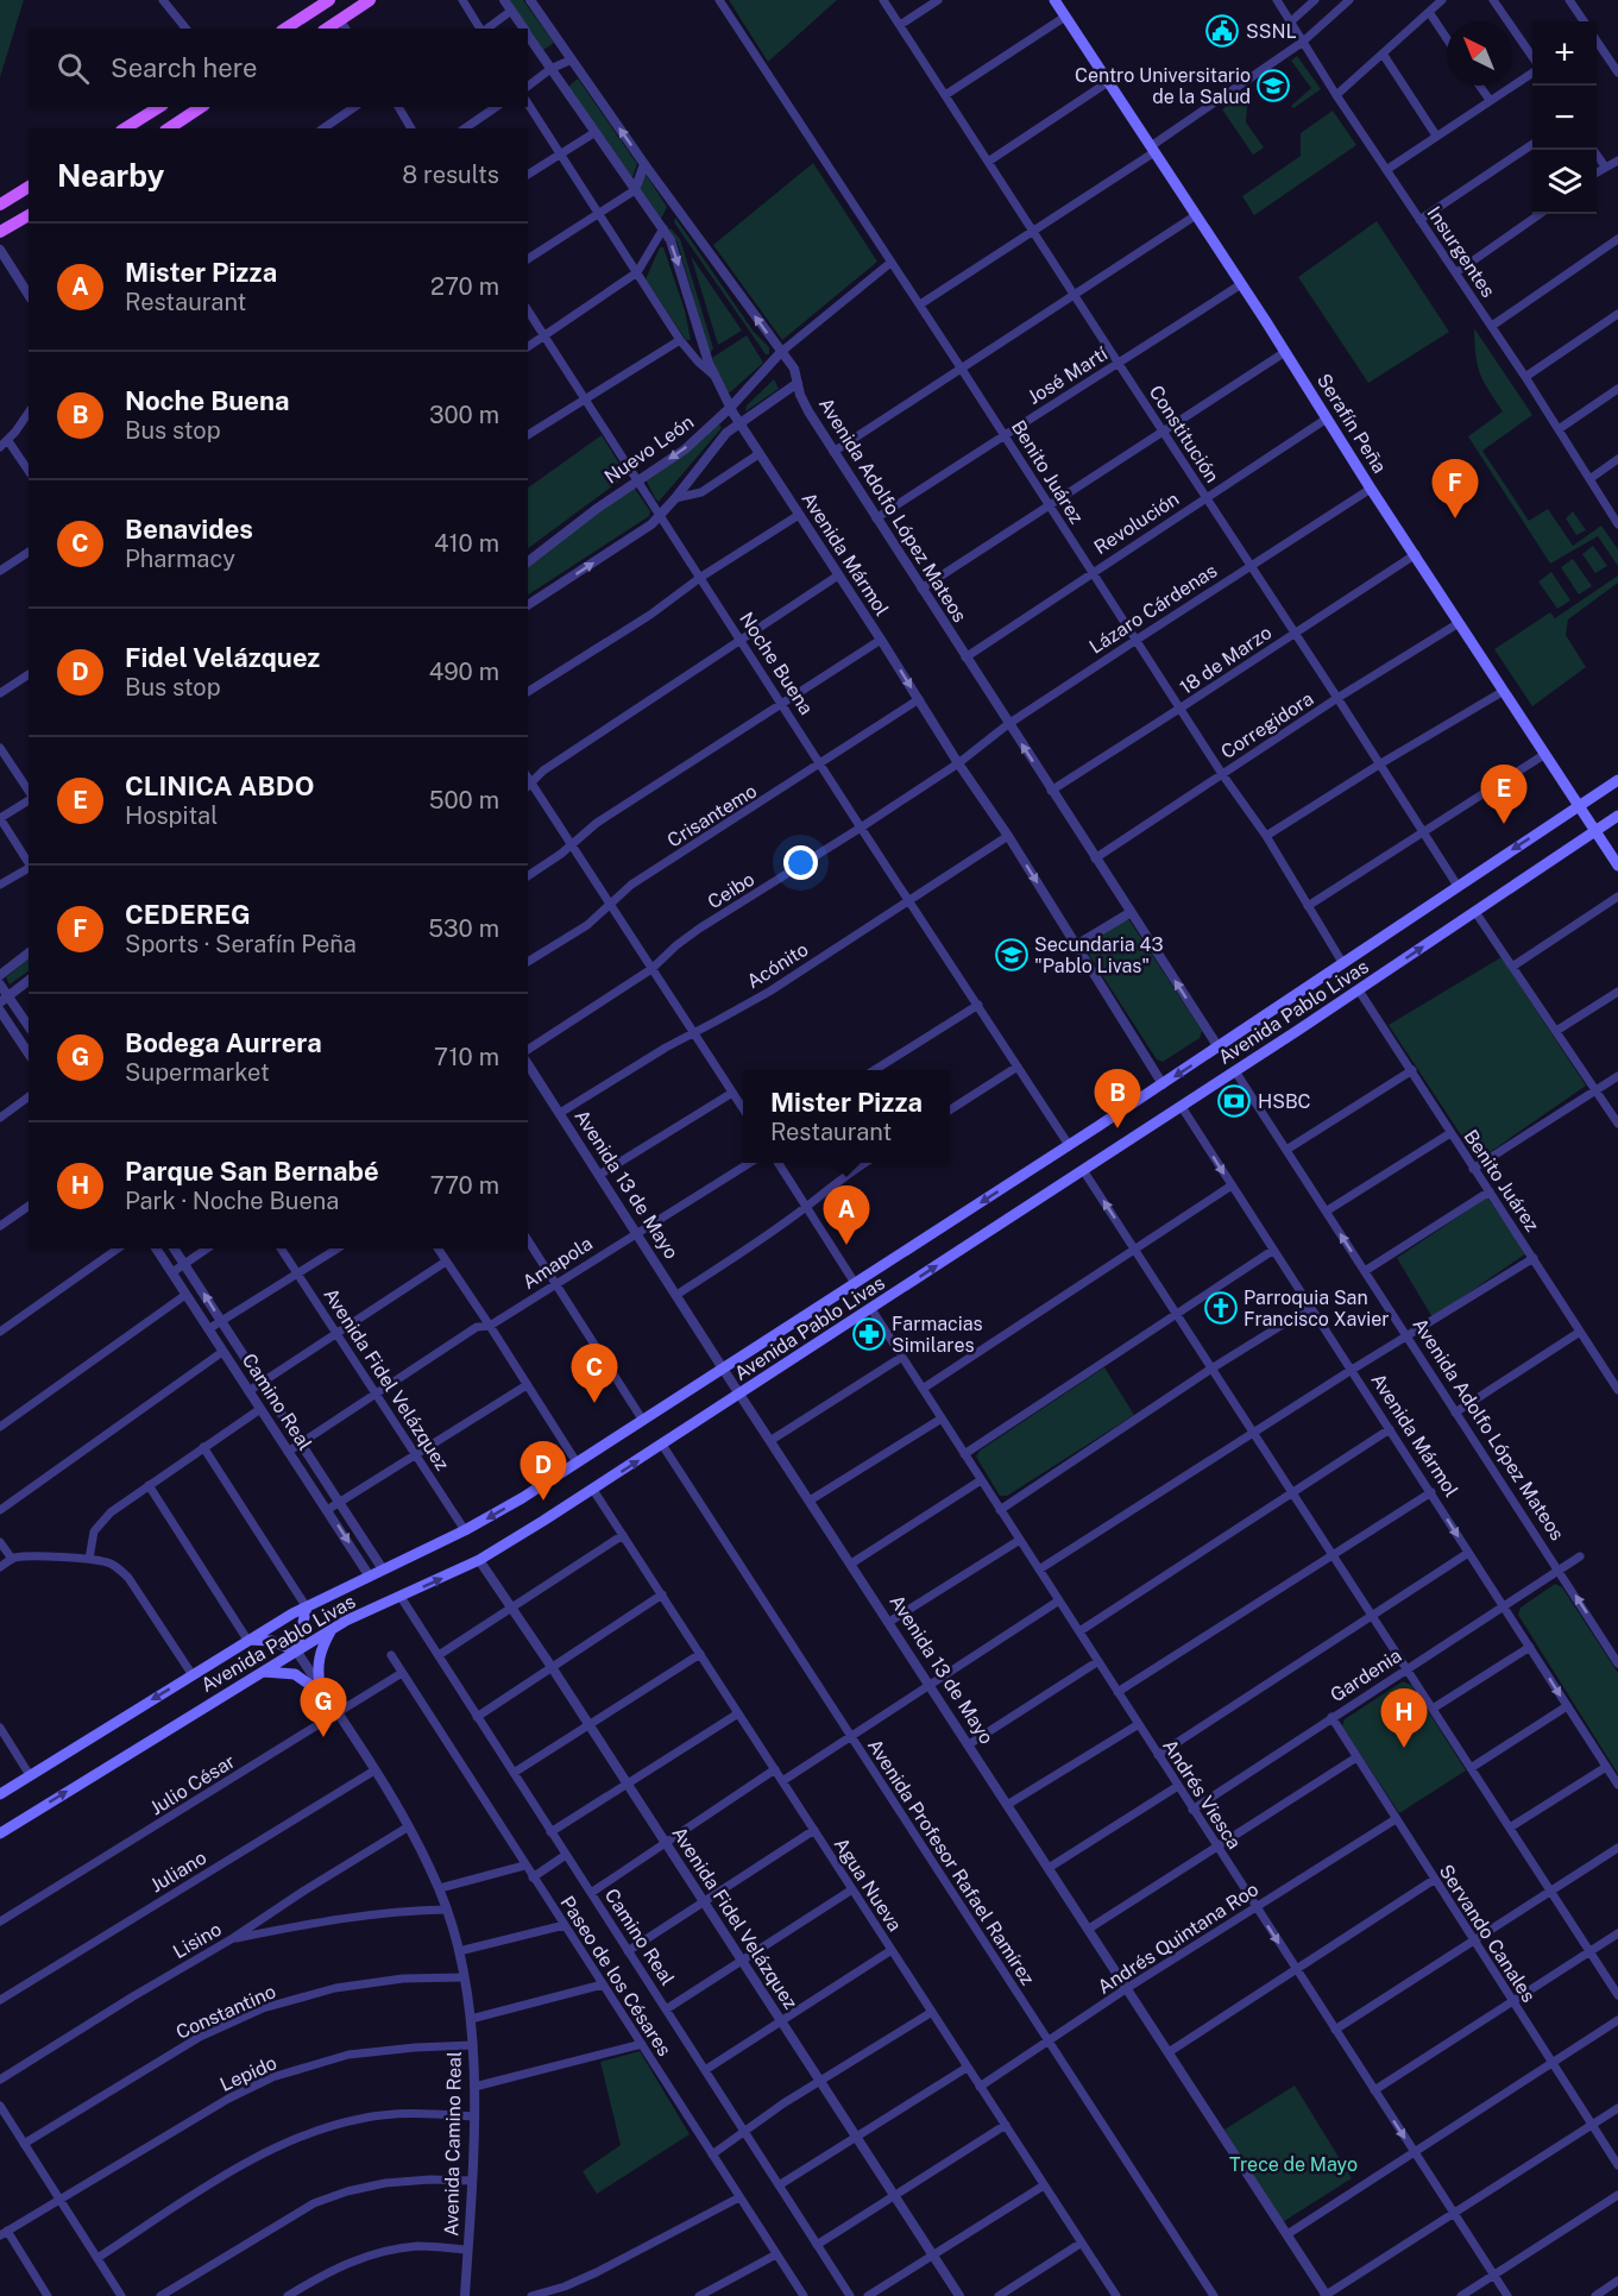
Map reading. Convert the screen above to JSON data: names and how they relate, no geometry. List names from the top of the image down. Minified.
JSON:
{"streets":{"main road":["Serafín Peña","Avenida Pablo Livas"],"street":["Insurgentes","José Martí","Constitución","Nuevo León","Benito Juárez","Avenida Adolfo López Mateos","Revolución","Avenida Mármol","Lázaro Cárdenas","18 de Marzo","Noche Buena","Corregidora","Crisantemo","Ceibo","Acónito","Avenida 13 de Mayo","Amapola","Avenida Fidel Velázquez","Camino Real","Gardenia","Julio César","Andrés Viesca","Avenida Profesor Rafael Ramírez","Juliano","Agua Nueva","Servando Canales","Andrés Quintana Roo","Lisino","Paseo de los Césares","Constantino","Lepido","Avenida Camino Real"]},"crossings":[["José Martí","Serafín Peña"],["José Martí","Constitución"],["José Martí","Benito Juárez"],["José Martí","Avenida Adolfo López Mateos"],["Serafín Peña","Revolución"],["Serafín Peña","Lázaro Cárdenas"],["Serafín Peña","18 de Marzo"],["Serafín Peña","Corregidora"],["Serafín Peña","Avenida Pablo Livas"],["Constitución","Revolución"],["Constitución","Lázaro Cárdenas"],["Constitución","18 de Marzo"],["Constitución","Corregidora"],["Constitución","Avenida Pablo Livas"],["Nuevo León","Avenida Adolfo López Mateos"],["Nuevo León","Avenida Mármol"],["Nuevo León","Noche Buena"],["Benito Juárez","Revolución"],["Benito Juárez","Lázaro Cárdenas"],["Benito Juárez","18 de Marzo"],["Benito Juárez","Corregidora"],["Benito Juárez","Avenida Pablo Livas"],["Avenida Adolfo López Mateos","Revolución"],["Avenida Adolfo López Mateos","Lázaro Cárdenas"],["Avenida Adolfo López Mateos","18 de Marzo"],["Avenida Adolfo López Mateos","Corregidora"],["Avenida Adolfo López Mateos","Avenida Pablo Livas"],["Avenida Adolfo López Mateos","Gardenia"],["Avenida Mármol","Lázaro Cárdenas"],["Avenida Mármol","Crisantemo"],["Avenida Mármol","Ceibo"],["Avenida Mármol","Acónito"],["Avenida Mármol","Avenida Pablo Livas"],["Avenida Mármol","Gardenia"],["Lázaro Cárdenas","Ceibo"],["Noche Buena","Crisantemo"],["Noche Buena","Ceibo"],["Noche Buena","Acónito"],["Noche Buena","Avenida Pablo Livas"],["Acónito","Avenida 13 de Mayo"],["Avenida Pablo Livas","Avenida 13 de Mayo"],["Avenida Pablo Livas","Avenida Fidel Velázquez"],["Avenida Pablo Livas","Camino Real"],["Avenida Pablo Livas","Andrés Viesca"],["Avenida Pablo Livas","Avenida Profesor Rafael Ramírez"],["Avenida Pablo Livas","Agua Nueva"],["Avenida Pablo Livas","Avenida Camino Real"],["Avenida 13 de Mayo","Amapola"],["Avenida 13 de Mayo","Andrés Quintana Roo"],["Amapola","Avenida Fidel Velázquez"],["Amapola","Camino Real"],["Gardenia","Andrés Viesca"],["Gardenia","Servando Canales"],["Julio César","Paseo de los Césares"],["Julio César","Avenida Camino Real"],["Andrés Viesca","Andrés Quintana Roo"],["Avenida Profesor Rafael Ramírez","Andrés Quintana Roo"],["Juliano","Avenida Camino Real"],["Agua Nueva","Andrés Quintana Roo"],["Servando Canales","Andrés Quintana Roo"],["Lisino","Avenida Camino Real"],["Constantino","Avenida Camino Real"],["Lepido","Avenida Camino Real"]],"parks":["Trece de Mayo"],"places":{"public building":["SSNL"],"school or university":["Centro Universitario de la Salud","Secundaria 43 \"Pablo Livas\""],"bank":["HSBC"],"church":["Parroquia San Francisco Xavier"],"pharmacy":["Farmacias Similares"]},"north":"top left","page":{"map_buttons":["+","−"],"search":"Search here","heading":["Nearby","8 results"],"list":[{"mark":"A","name":"Mister Pizza","note":"Restaurant","value":"270 m"},{"mark":"B","name":"Noche Buena","note":"Bus stop","value":"300 m"},{"mark":"C","name":"Benavides","note":"Pharmacy","value":"410 m"},{"mark":"D","name":"Fidel Velázquez","note":"Bus stop","value":"490 m"},{"mark":"E","name":"CLINICA ABDO","note":"Hospital","value":"500 m"},{"mark":"F","name":"CEDEREG","note":"Sports · Serafín Peña","value":"530 m"},{"mark":"G","name":"Bodega Aurrera","note":"Supermarket","value":"710 m"},{"mark":"H","name":"Parque San Bernabé","note":"Park · Noche Buena","value":"770 m"}],"pins":["F","E","B","A","C","D","G","H"],"popup":["Mister Pizza","Restaurant"]}}
